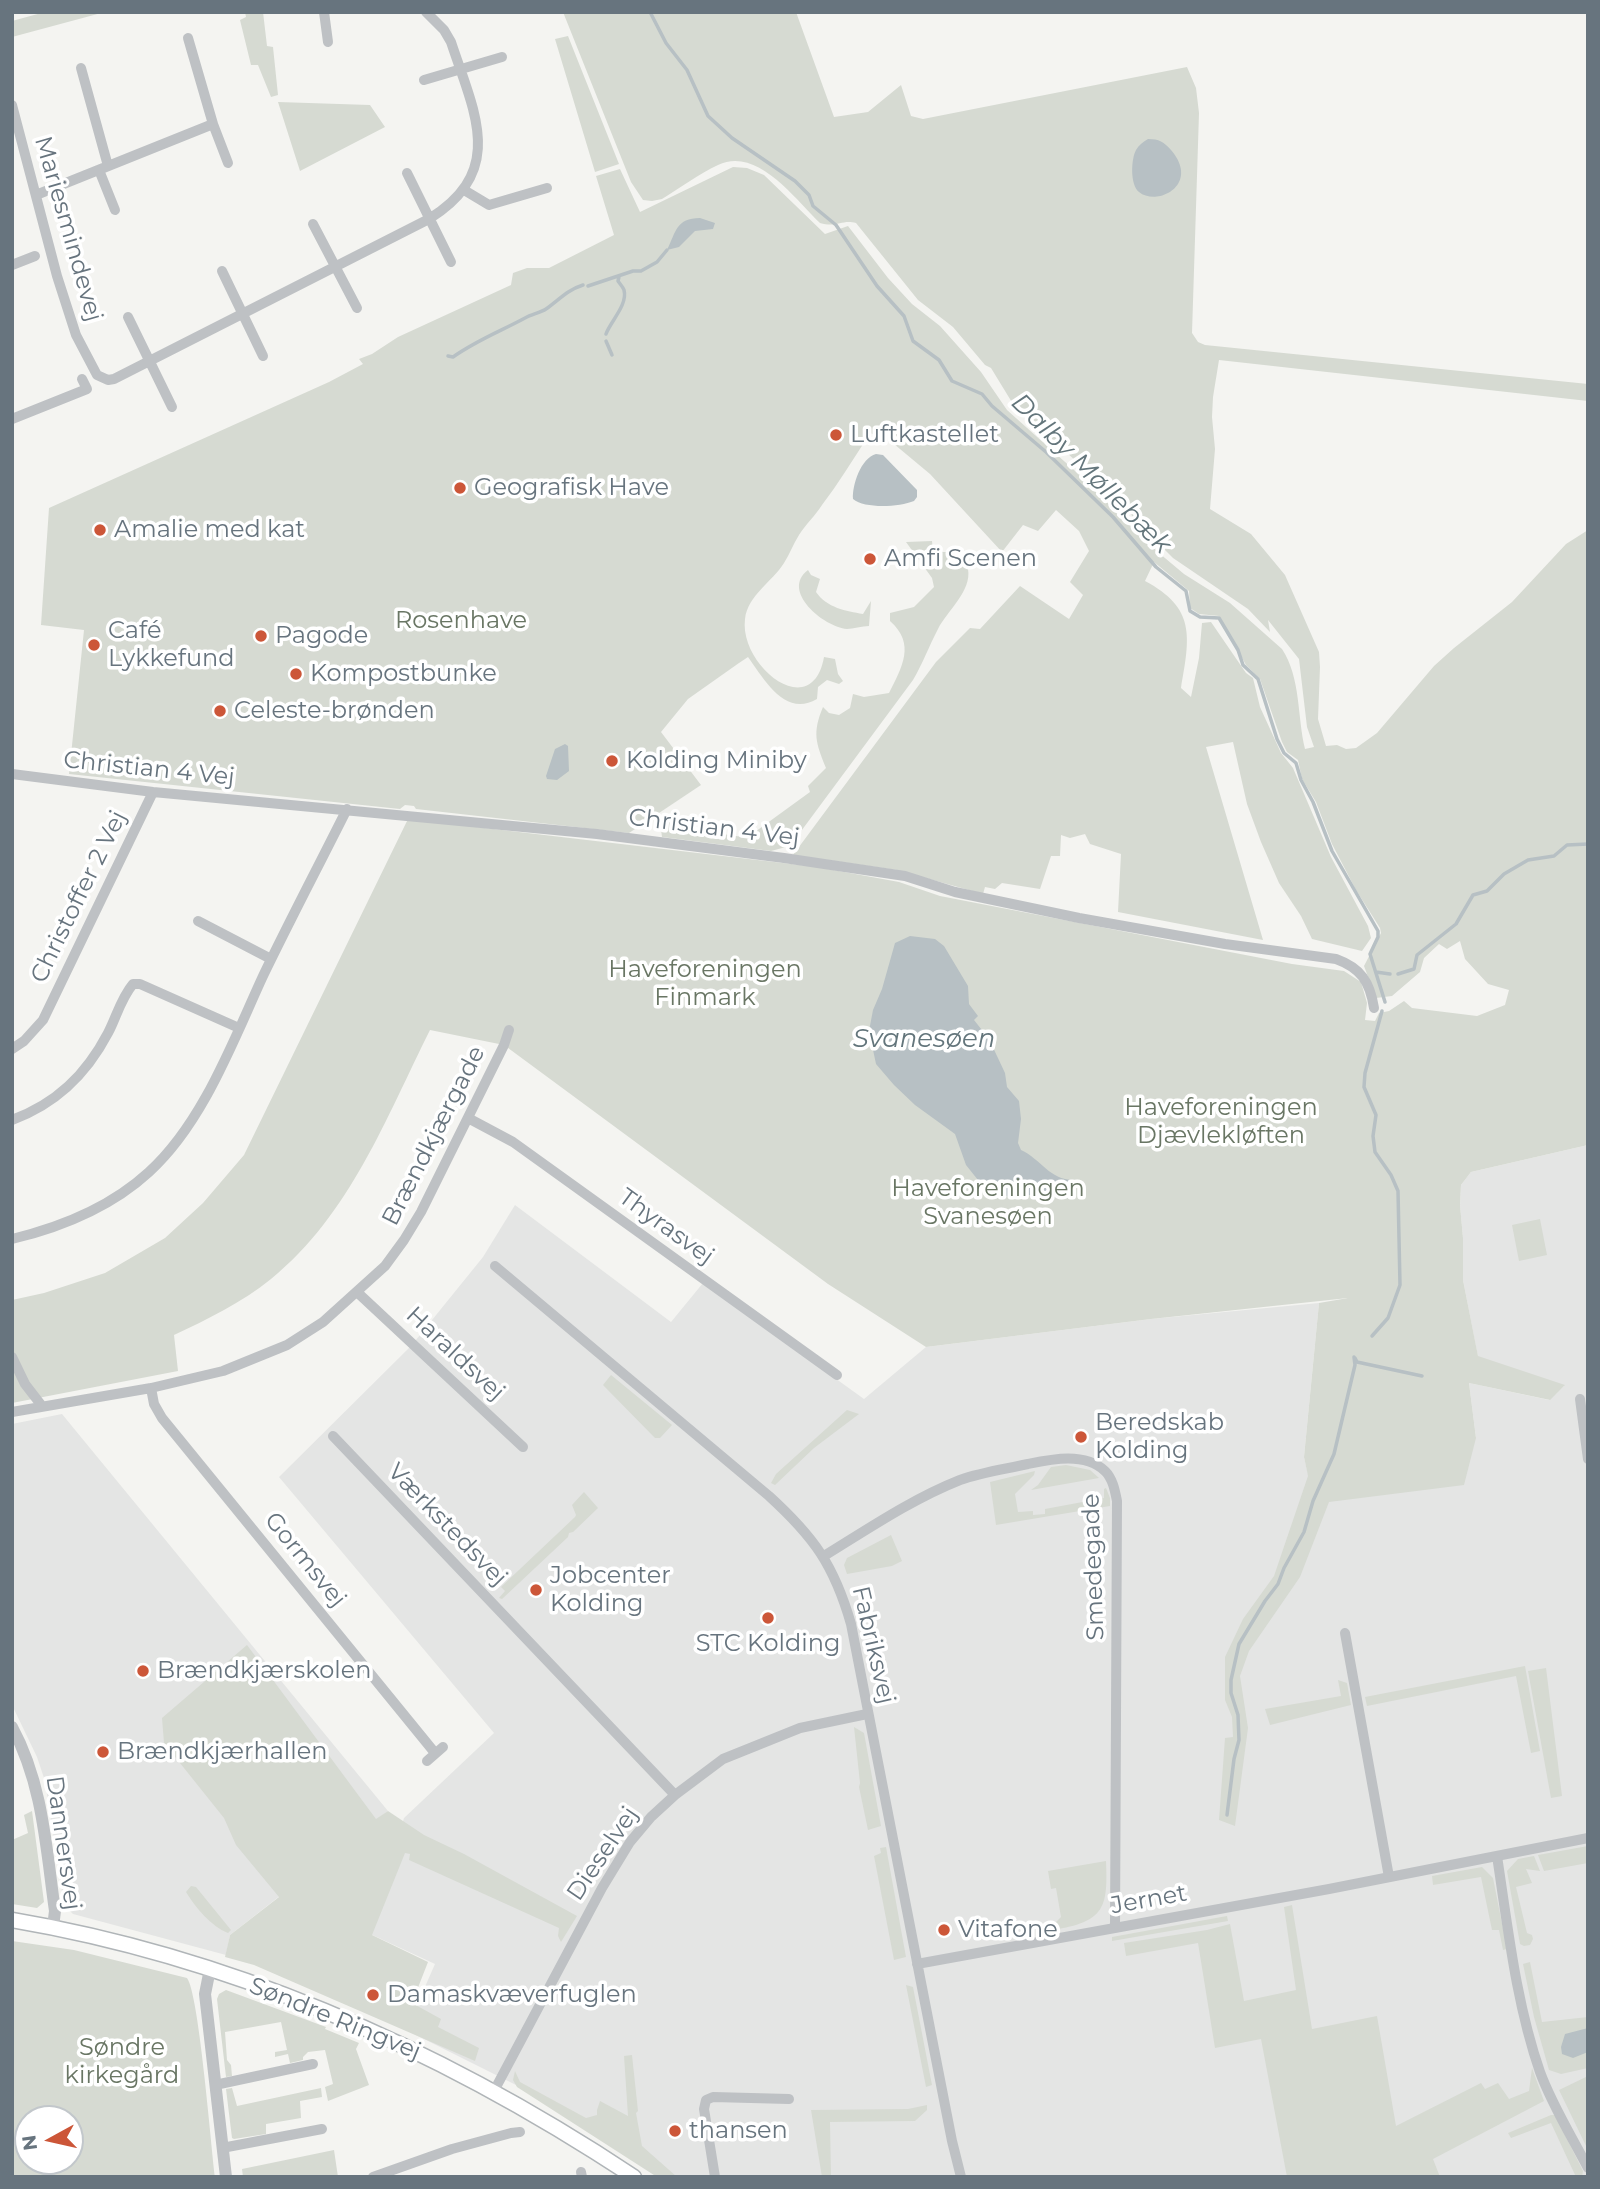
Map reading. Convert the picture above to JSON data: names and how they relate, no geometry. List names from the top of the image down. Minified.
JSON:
{"streets":{"main road":["Søndre Ringvej"],"street":["Mariesmindevej","Christian 4 Vej","Christoffer 2 Vej","Brændkjærgade","Thyrasvej","Haraldsvej","Værkstedsvej","Gormsvej","Smedegade","Fabriksvej","Dannersvej","Dieselvej","Jernet"]},"crossings":[["Christian 4 Vej","Christoffer 2 Vej"],["Brændkjærgade","Thyrasvej"],["Brændkjærgade","Haraldsvej"],["Brændkjærgade","Gormsvej"],["Værkstedsvej","Dieselvej"],["Smedegade","Fabriksvej"],["Smedegade","Jernet"],["Fabriksvej","Dieselvej"],["Fabriksvej","Jernet"],["Dannersvej","Søndre Ringvej"],["Dieselvej","Søndre Ringvej"]],"water":["Dalby Møllebæk","Svanesøen"],"parks":["Rosenhave","Haveforeningen Finmark","Haveforeningen Djævlekløften","Haveforeningen Svanesøen","Søndre kirkegård"],"places":["Luftkastellet","Geografisk Have","Amalie med kat","Amfi Scenen","Pagode","Café Lykkefund","Kompostbunke","Celeste-brønden","Kolding Miniby","Beredskab Kolding","Jobcenter Kolding","STC Kolding","Brændkjærskolen","Brændkjærhallen","Vitafone","Damaskvæverfuglen","thansen"],"north":"left"}
